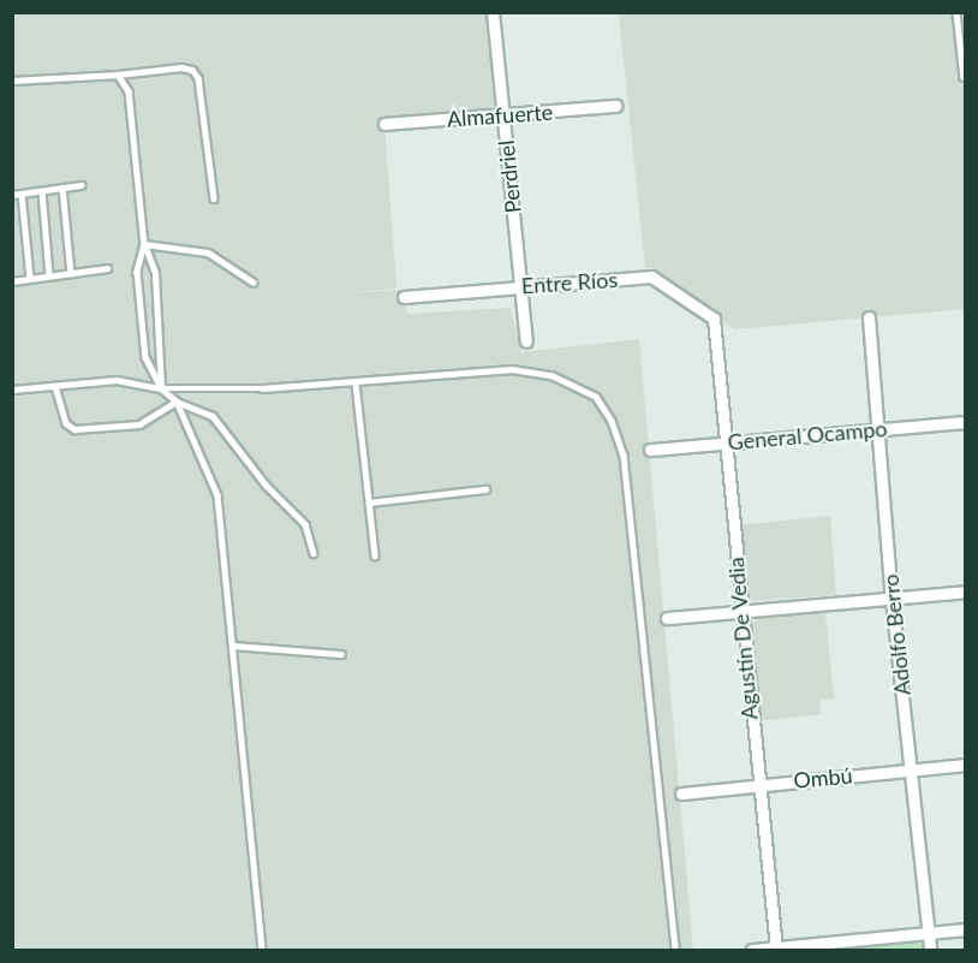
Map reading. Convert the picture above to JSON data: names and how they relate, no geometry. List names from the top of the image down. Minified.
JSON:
{"streets":{"street":["Almafuerte","Perdriel","Entre Ríos","General Ocampo","Adolfo Berro","Agustín De Vedia","Ombú"]},"crossings":[["Almafuerte","Perdriel"],["Perdriel","Entre Ríos"],["Entre Ríos","Agustín De Vedia"],["General Ocampo","Adolfo Berro"],["General Ocampo","Agustín De Vedia"],["Adolfo Berro","Ombú"],["Agustín De Vedia","Ombú"]]}
